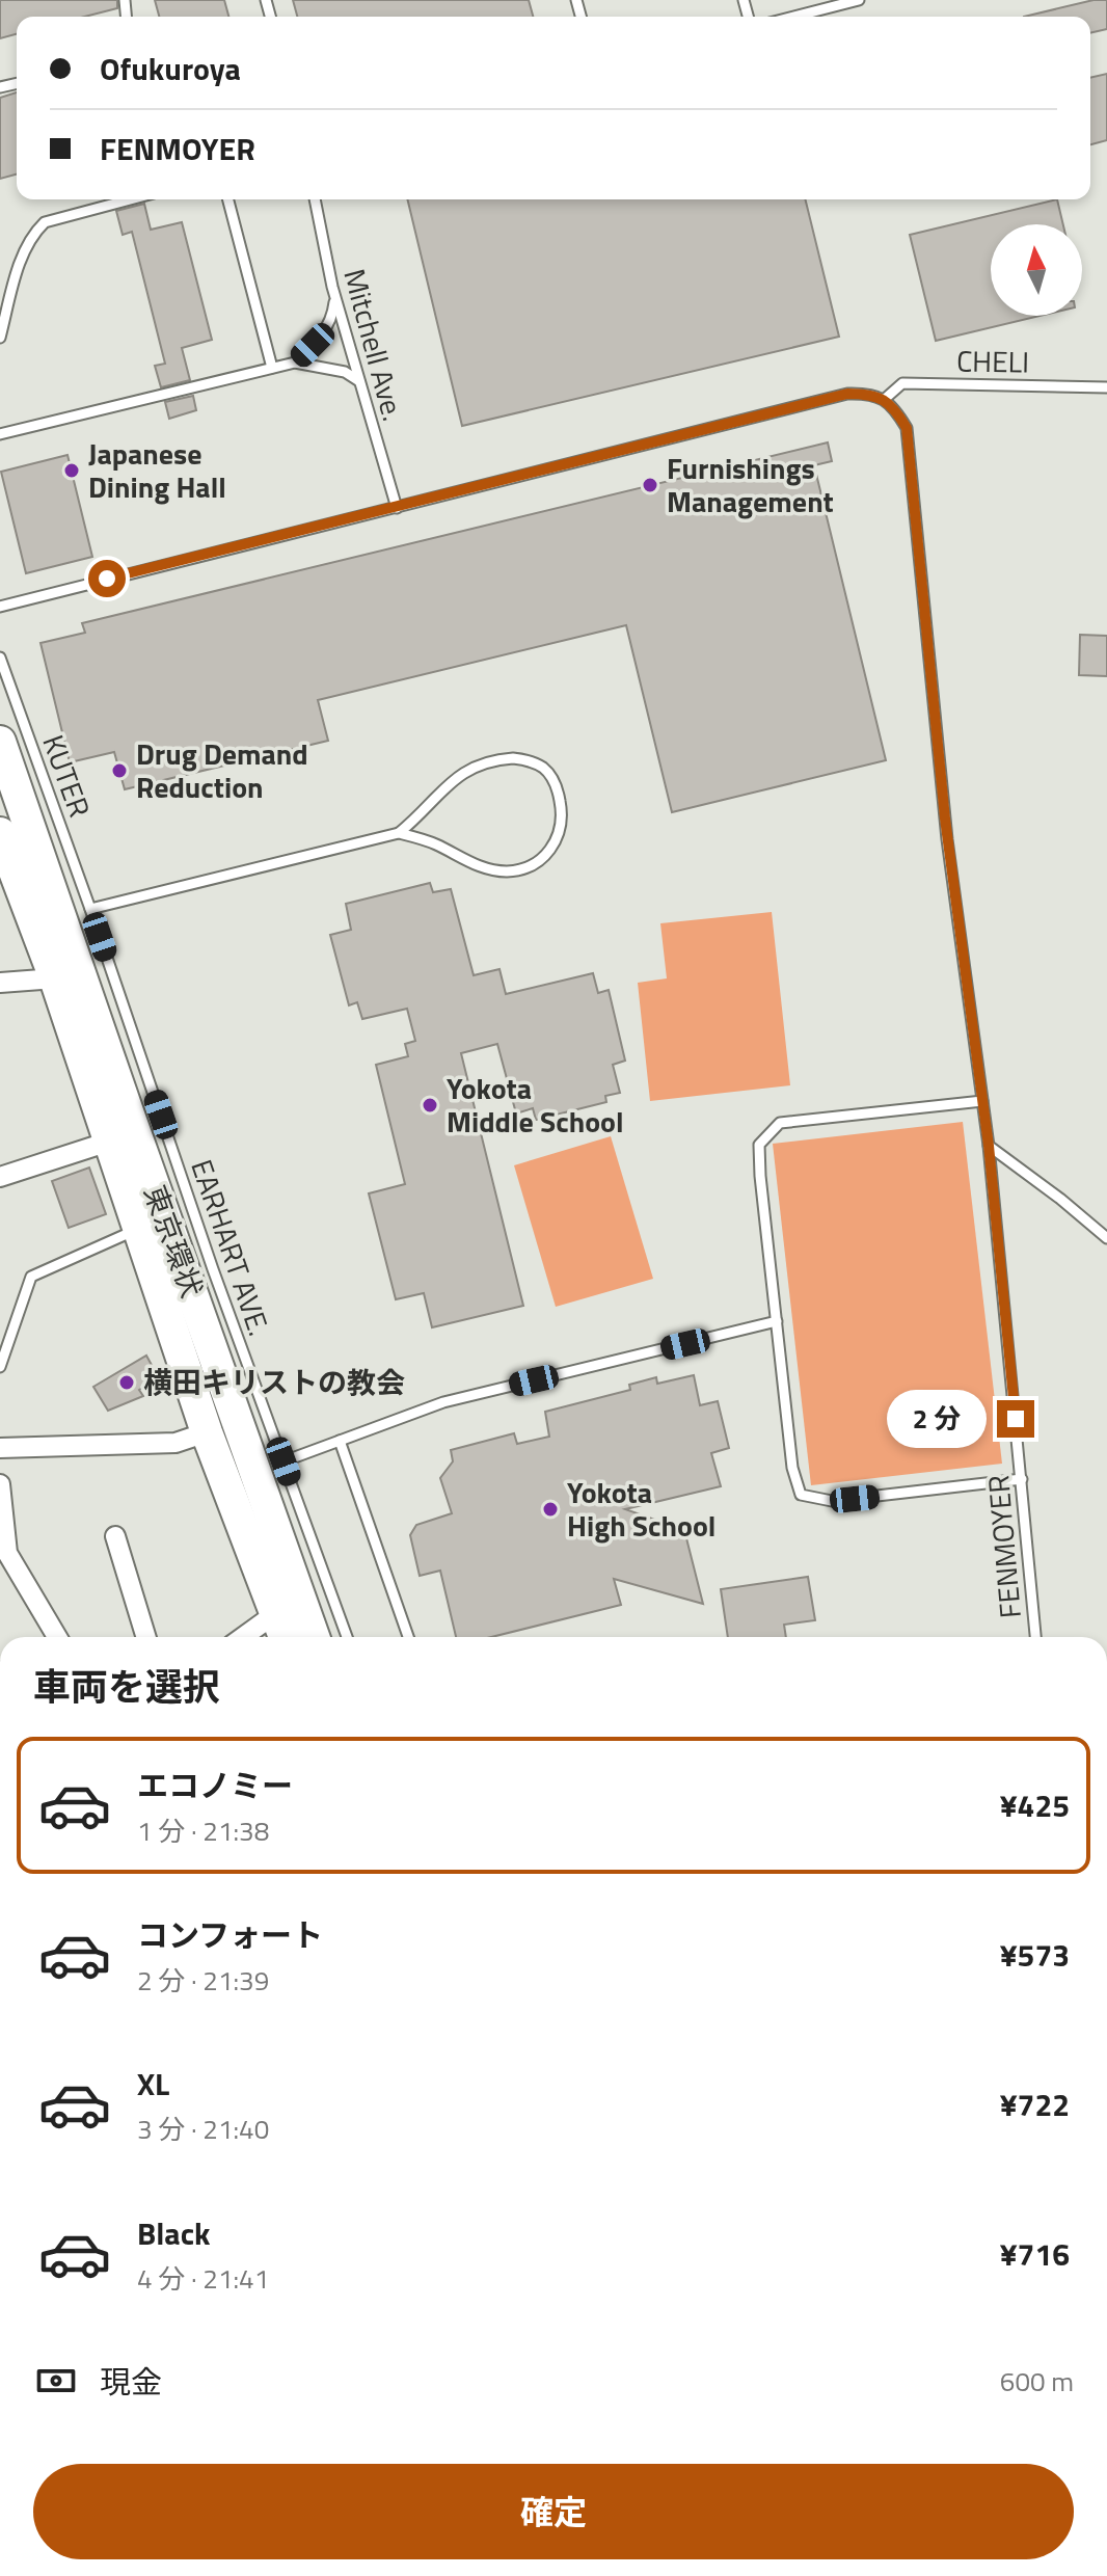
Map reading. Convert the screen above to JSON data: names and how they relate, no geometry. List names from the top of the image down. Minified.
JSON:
{"streets":{"highway":["東京環状"],"lane":["Mitchell Ave.","CHELI","KUTER","EARHART AVE.","FENMOYER"]},"crossings":[["KUTER","EARHART AVE."]],"places":["Japanese Dining Hall","Furnishings Management","Drug Demand Reduction","Yokota Middle School","横田キリストの教会","Yokota High School"],"north":"top","page":{"banner":["Ofukuroya","FENMOYER"],"bubble":"2 分","heading":"車両を選択","list":[{"name":"エコノミー","note":"1 分 · 21:38","value":"¥425"},{"name":"コンフォート","note":"2 分 · 21:39","value":"¥573"},{"name":"XL","note":"3 分 · 21:40","value":"¥722"},{"name":"Black","note":"4 分 · 21:41","value":"¥716"}],"pay":["現金","600 m"],"buttons":"確定"}}
